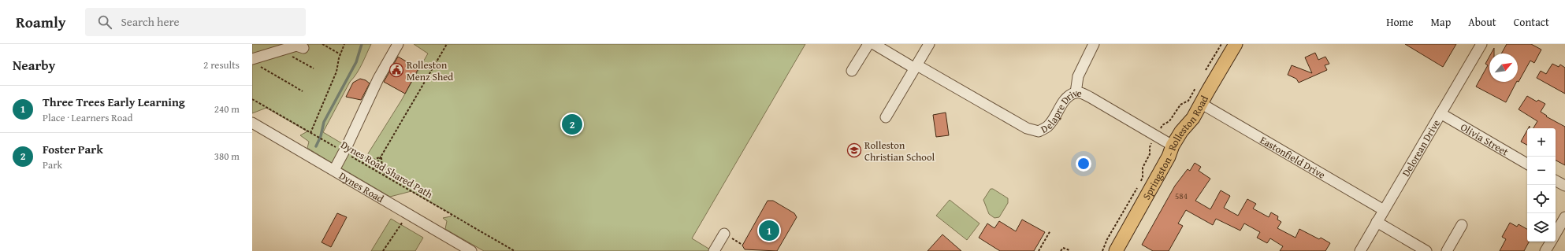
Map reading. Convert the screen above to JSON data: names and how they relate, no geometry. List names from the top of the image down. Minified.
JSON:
{"streets":{"main road":["Springston - Rolleston Road"],"street":["Delapre Drive","Olivia Street","Delorean Drive","Eastonfield Drive","Dynes Road"],"path":["Dynes Road Shared Path"]},"crossings":[["Delapre Drive","Springston - Rolleston Road"],["Olivia Street","Delorean Drive"],["Springston - Rolleston Road","Eastonfield Drive"],["Delorean Drive","Eastonfield Drive"]],"places":{"public building":["Rolleston Menz Shed"],"school or university":["Rolleston Christian School"]},"house_numbers":["584"],"north":"top right","page":{"header":"Roamly","search":"Search here","nav":["Home","Map","About","Contact"],"heading":["Nearby","2 results"],"list":[{"mark":"1","name":"Three Trees Early Learning","note":"Place · Learners Road","value":"240 m"},{"mark":"2","name":"Foster Park","note":"Park","value":"380 m"}],"pins":["2","1"],"map_buttons":["+","−"]}}
